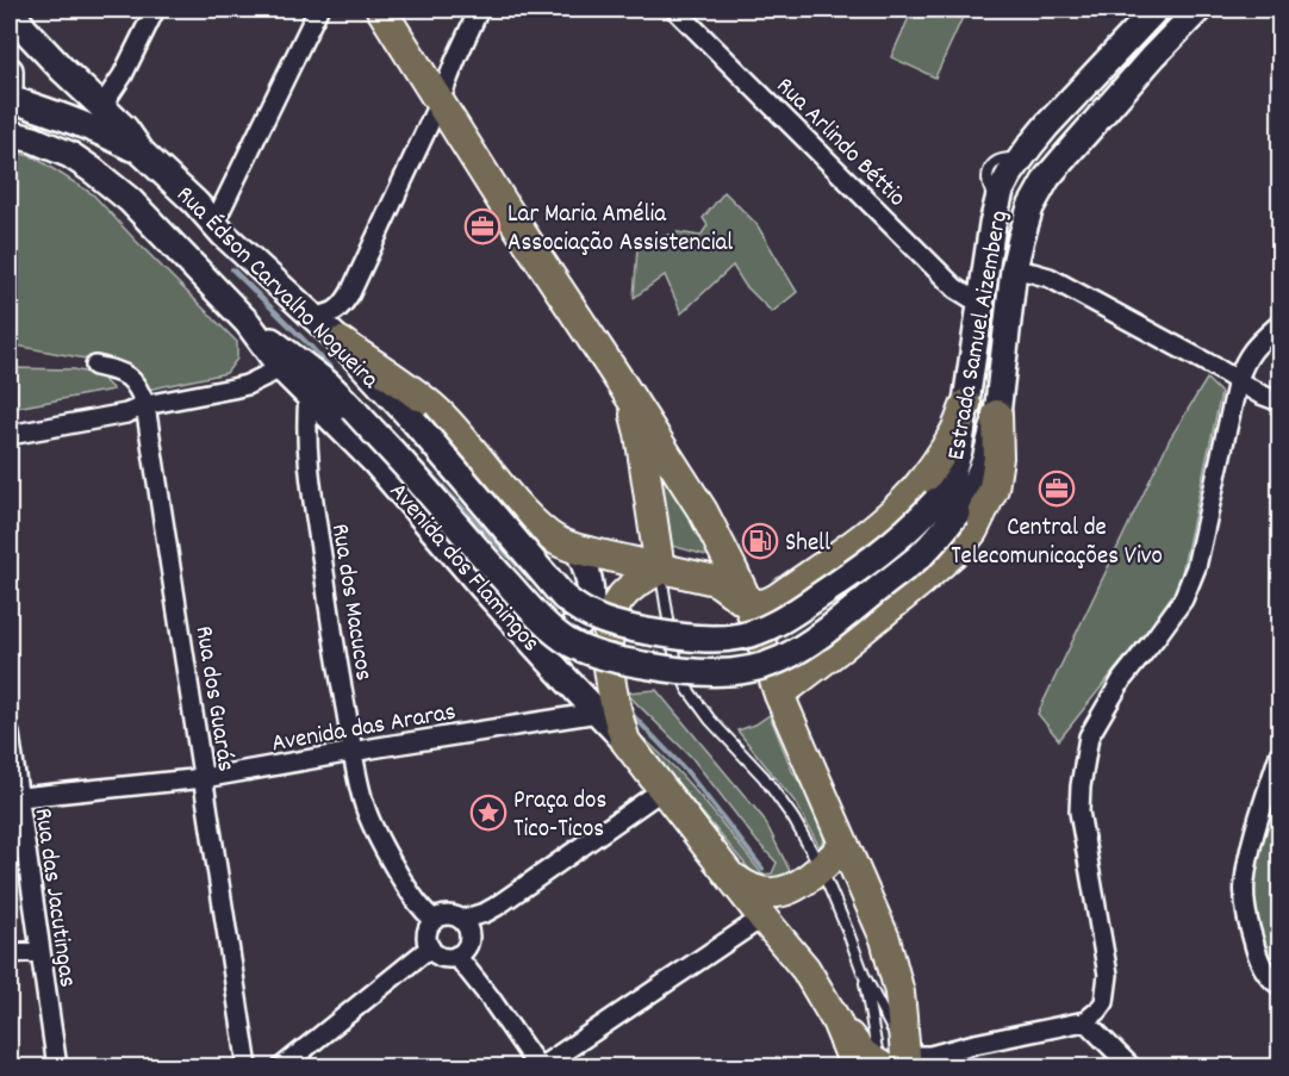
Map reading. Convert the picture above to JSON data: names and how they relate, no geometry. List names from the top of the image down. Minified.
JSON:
{"streets":{"main road":["Rua Édson Carvalho Nogueira","Estrada Samuel Aizemberg","Avenida dos Flamingos"],"street":["Rua Arlindo Béttio","Rua dos Macucos","Rua dos Guarás","Avenida das Araras","Rua das Jacutingas"]},"crossings":[["Rua Arlindo Béttio","Estrada Samuel Aizemberg"],["Rua Édson Carvalho Nogueira","Estrada Samuel Aizemberg"],["Avenida dos Flamingos","Rua dos Macucos"],["Avenida dos Flamingos","Avenida das Araras"],["Rua dos Macucos","Avenida das Araras"],["Rua dos Guarás","Avenida das Araras"],["Avenida das Araras","Rua das Jacutingas"]],"places":{"office":["Lar Maria Amélia Associação Assistencial","Central de Telecomunicações Vivo"],"fuel station":["Shell"],"place":["Praça dos Tico-Ticos"]}}
